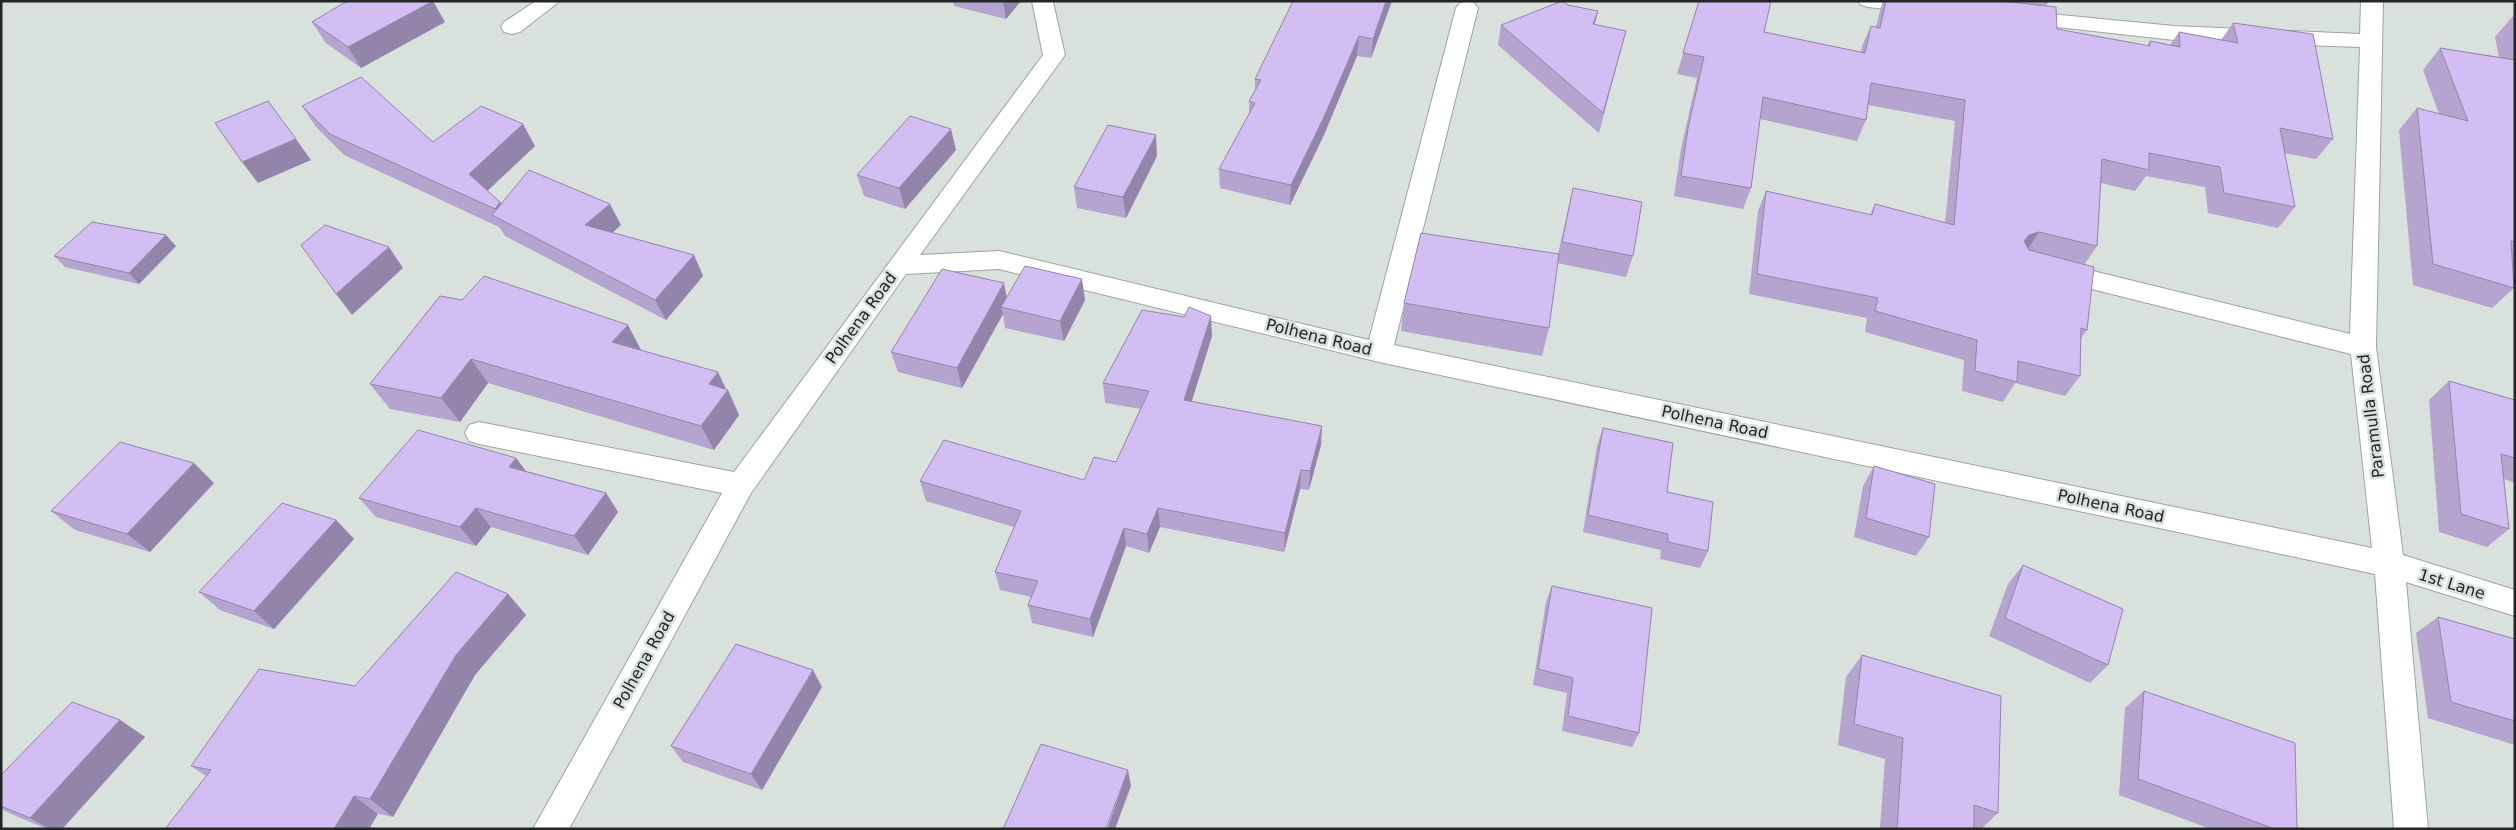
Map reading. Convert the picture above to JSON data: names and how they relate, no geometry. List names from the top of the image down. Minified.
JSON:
{"streets":{"street":["Polhena Road","Paramulla Road","1st Lane"]},"crossings":[["Polhena Road","Paramulla Road"],["Polhena Road","1st Lane"],["Paramulla Road","1st Lane"]]}
